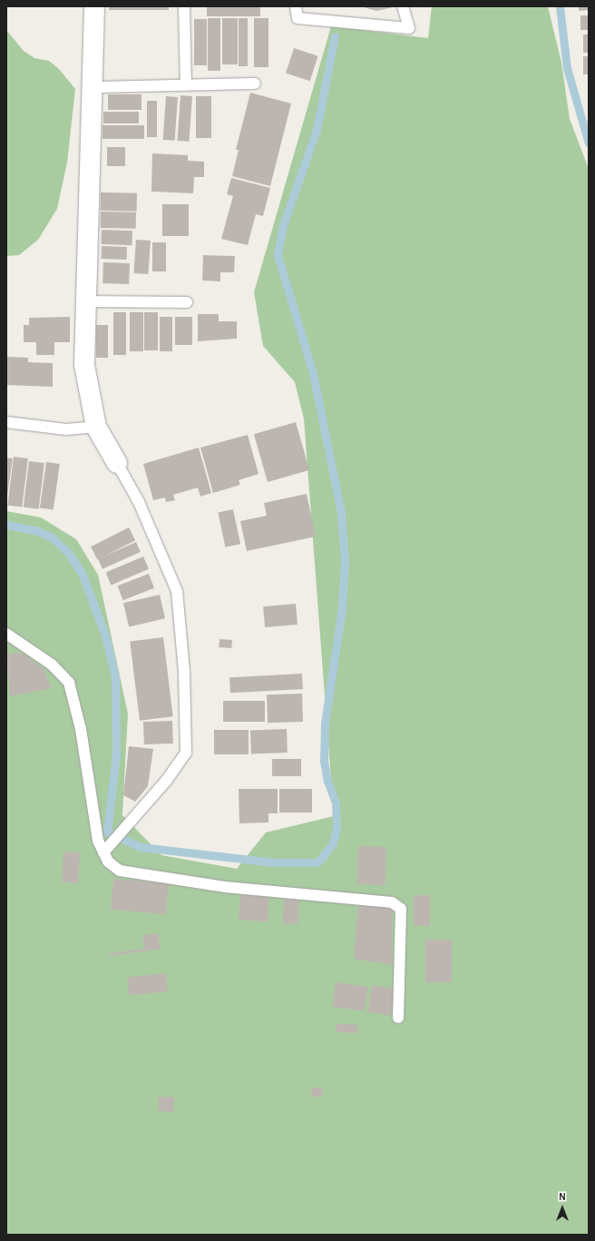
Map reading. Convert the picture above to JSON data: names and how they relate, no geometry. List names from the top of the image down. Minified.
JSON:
{"north":"top"}
